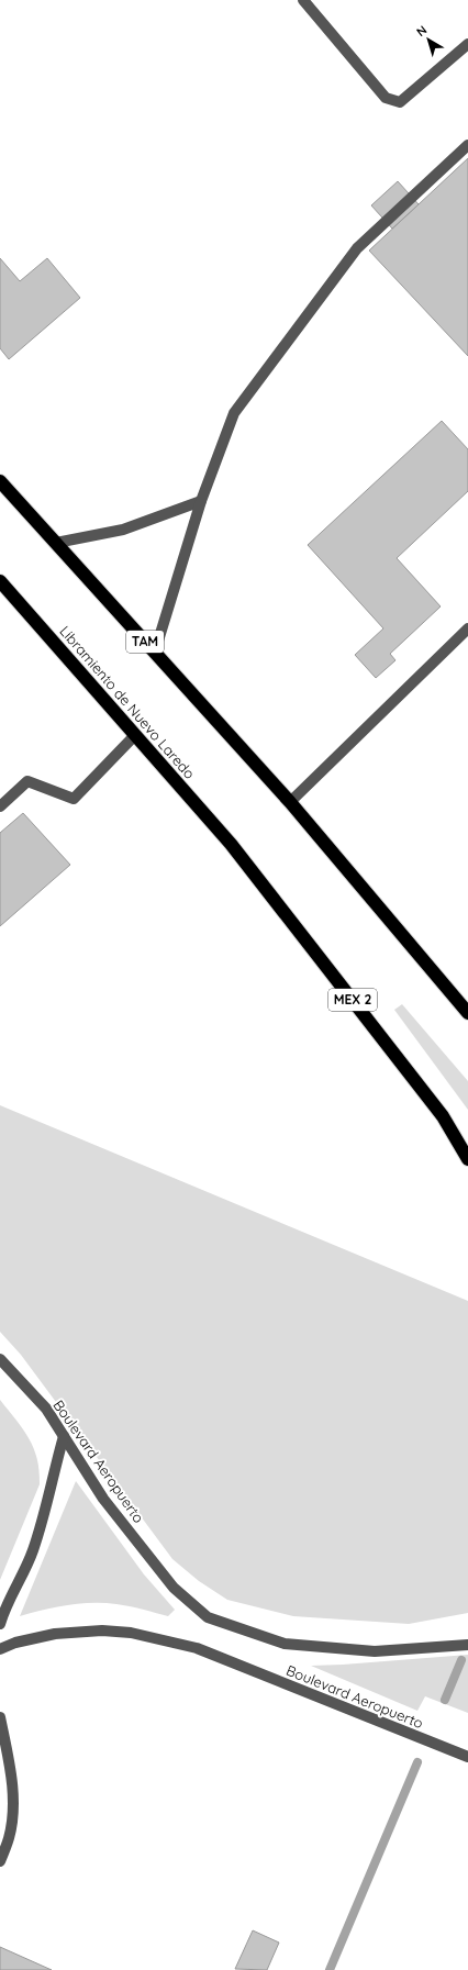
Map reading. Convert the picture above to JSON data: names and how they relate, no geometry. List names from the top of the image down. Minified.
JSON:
{"streets":{"highway":["TAM","Libramiento de Nuevo Laredo","MEX 2"],"street":["Boulevard Aeropuerto"]},"north":"top left"}
